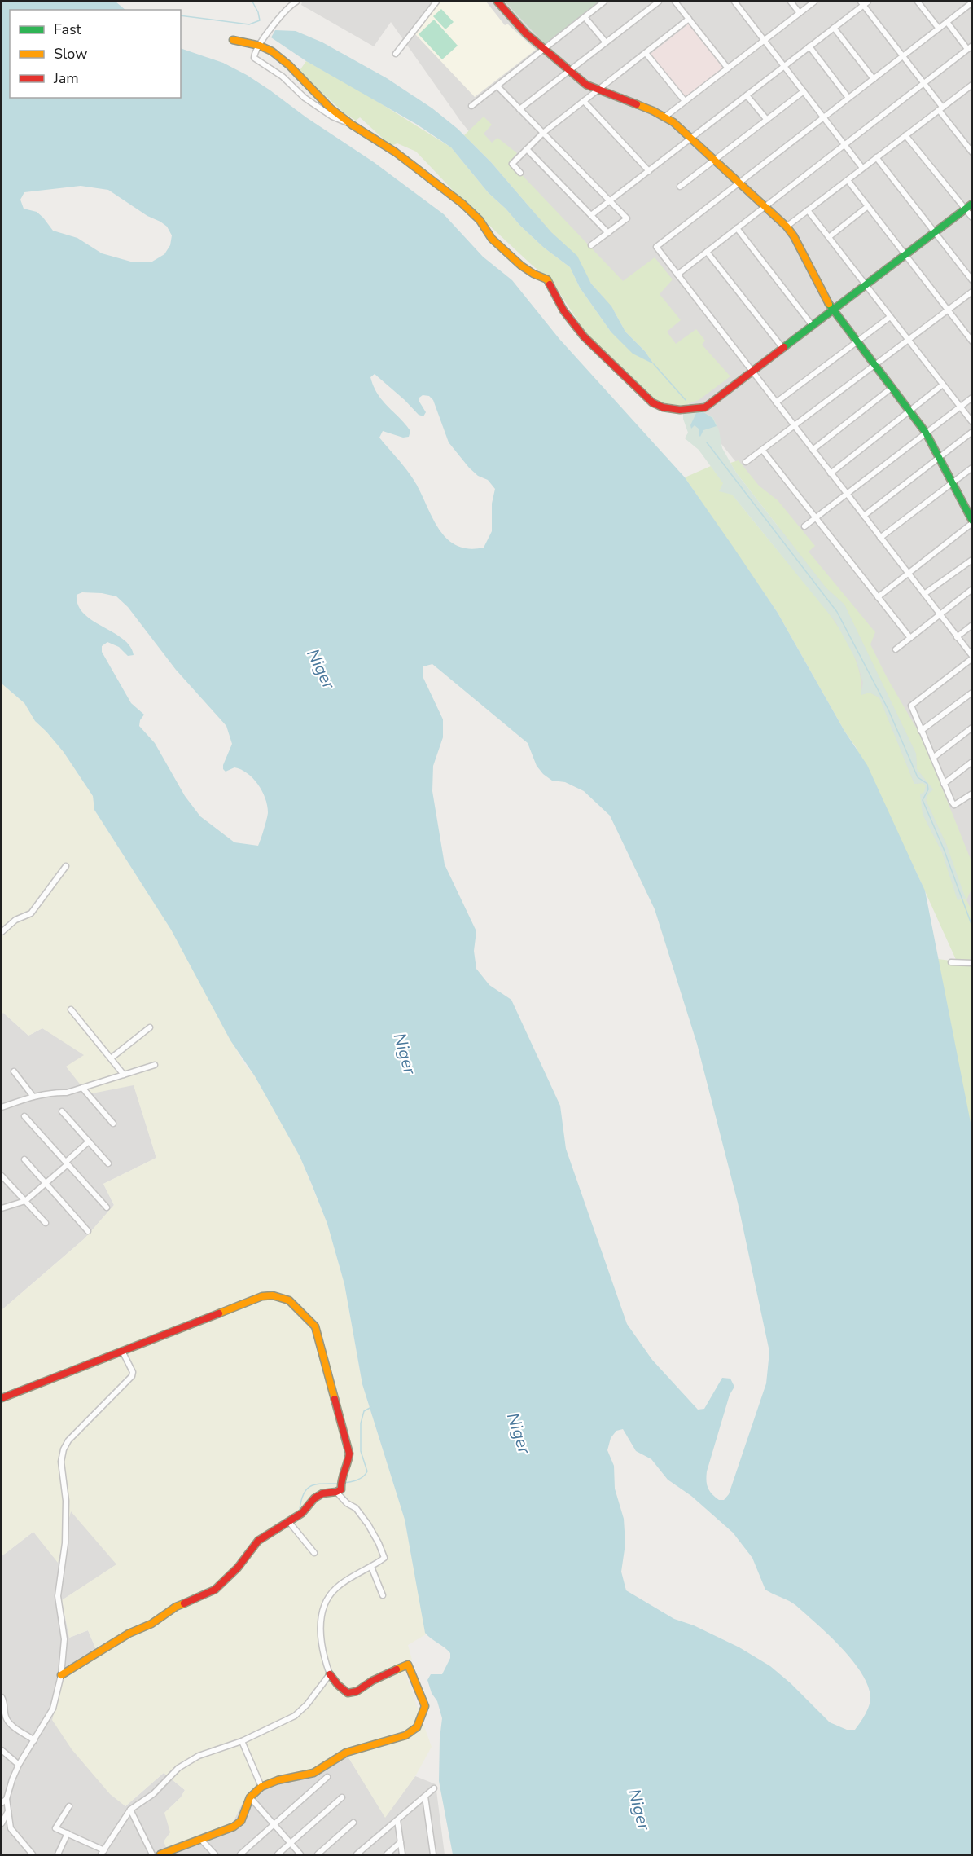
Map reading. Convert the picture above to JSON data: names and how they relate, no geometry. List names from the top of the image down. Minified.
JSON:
{"water":["Niger"],"legend":["Fast","Slow","Jam"]}
